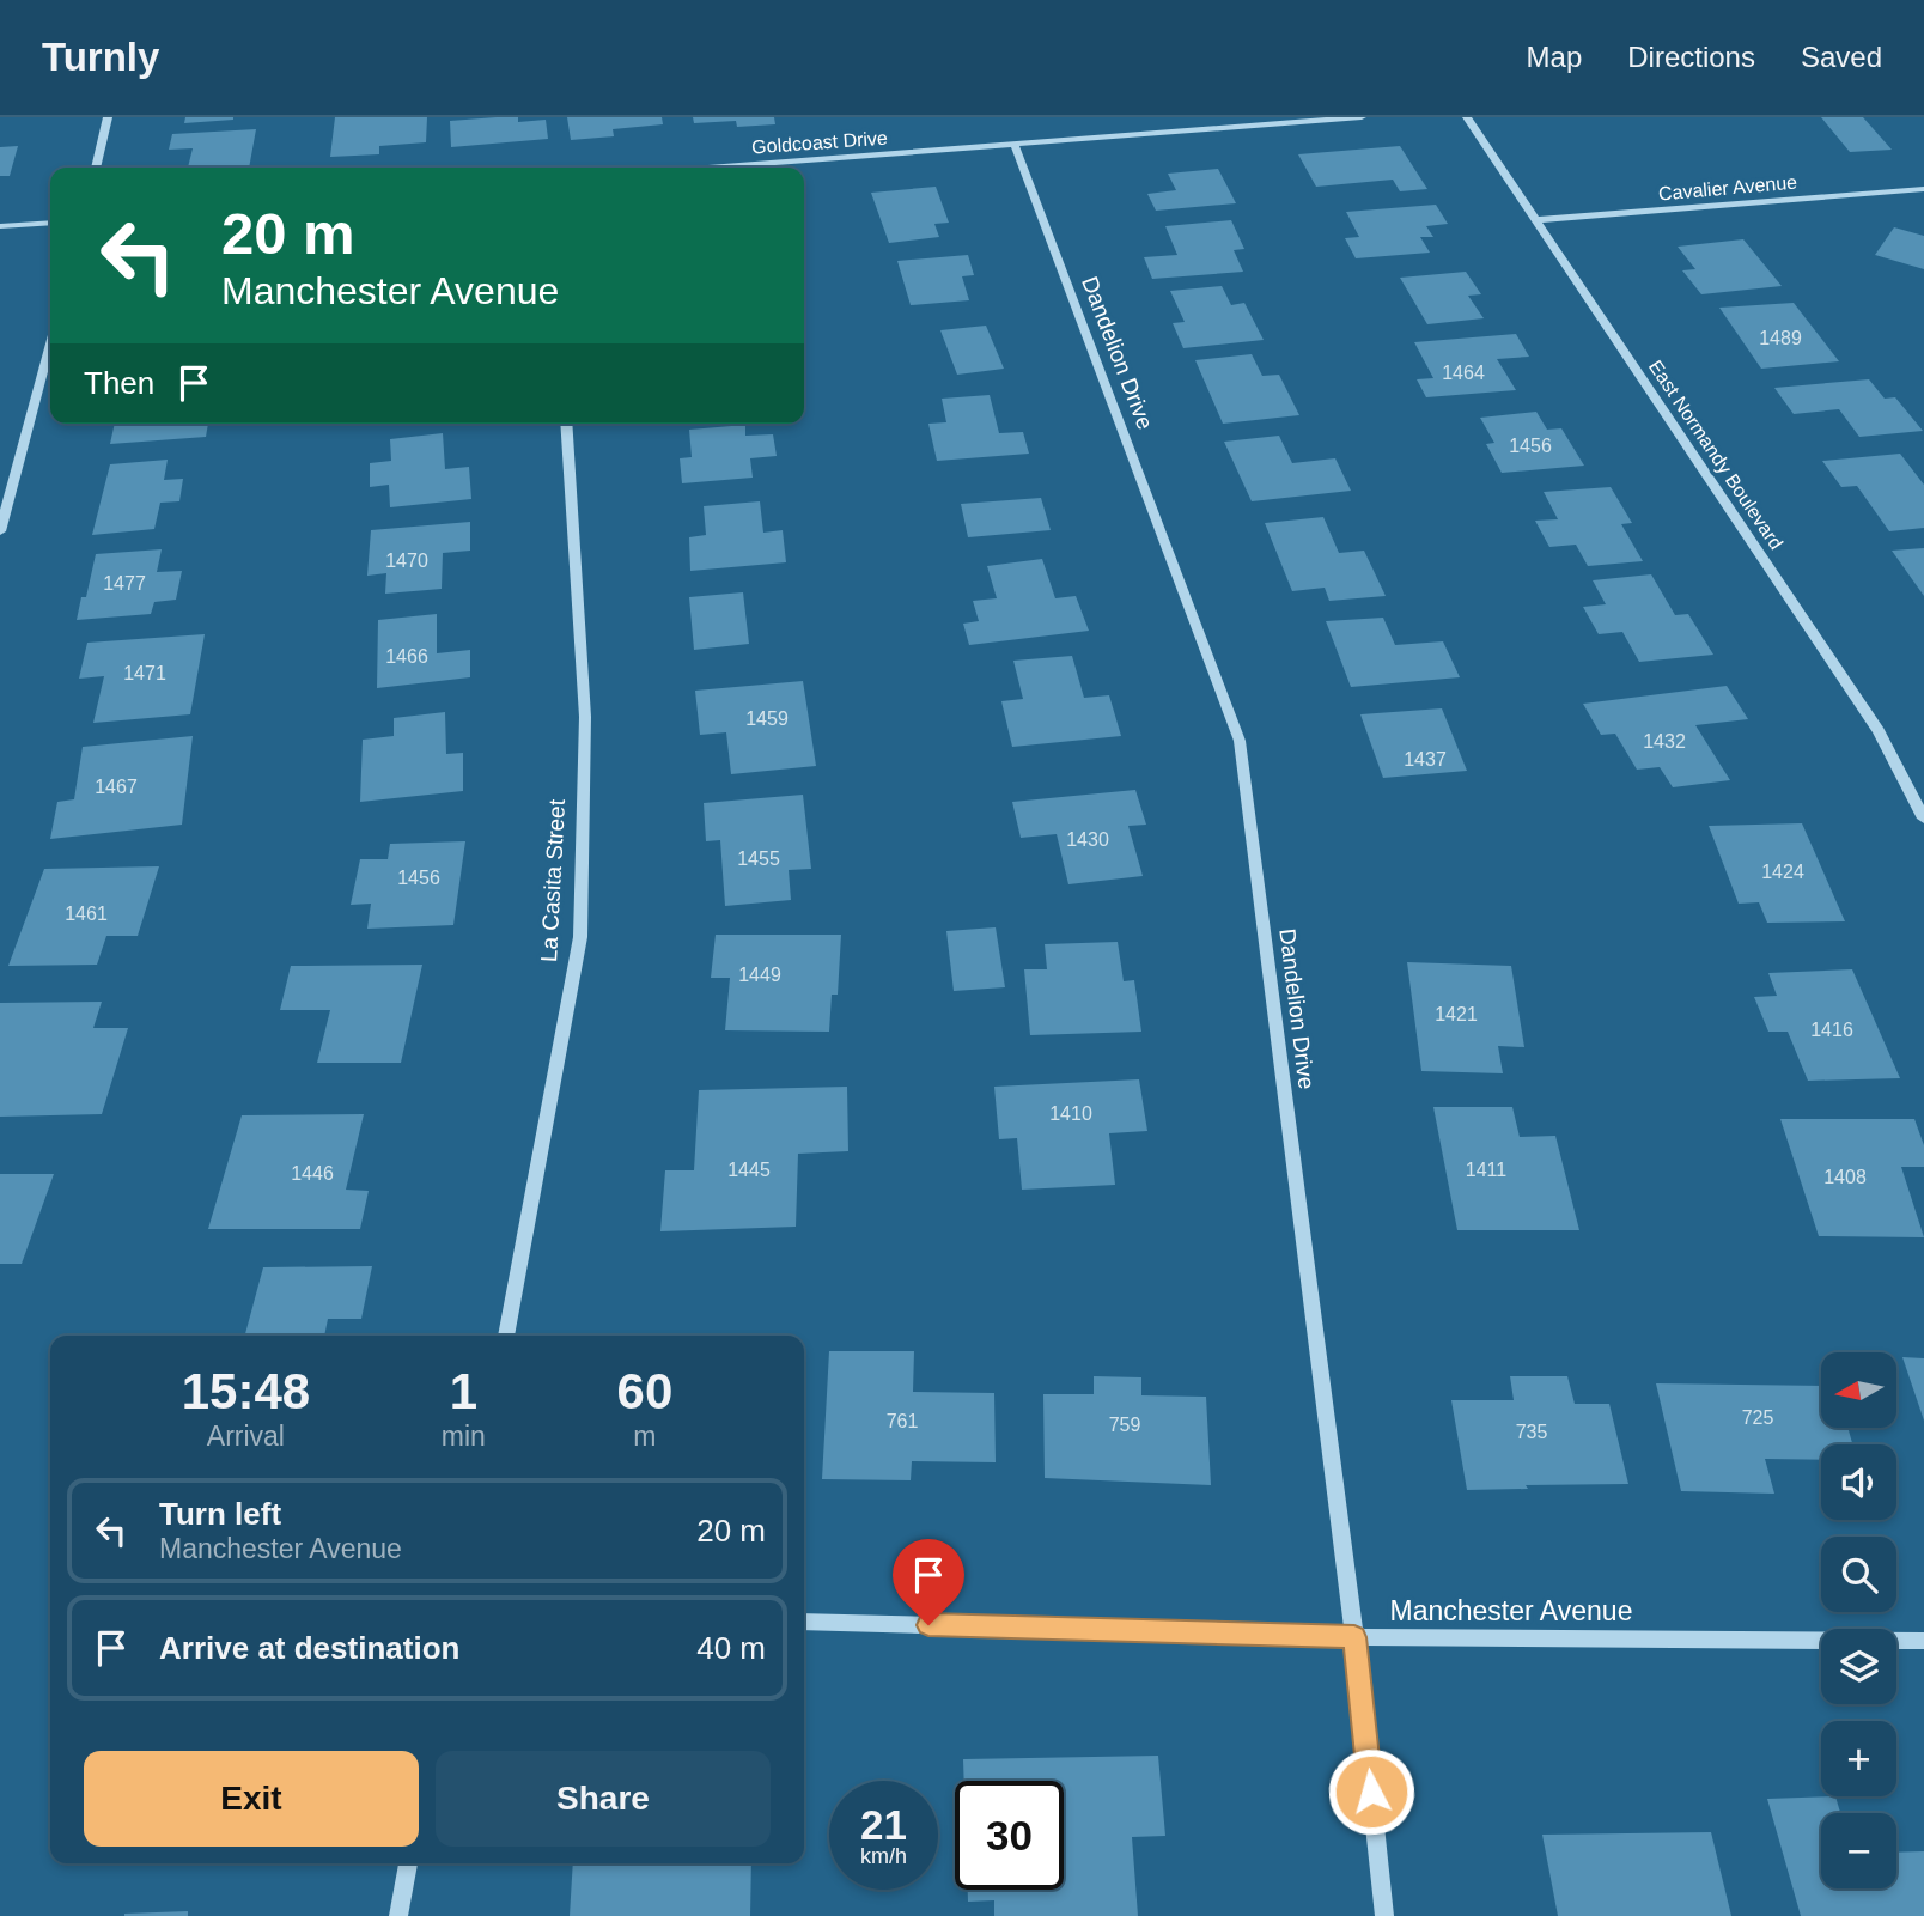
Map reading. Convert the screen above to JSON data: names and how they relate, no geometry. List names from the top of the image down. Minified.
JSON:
{"streets":{"street":["Goldcoast Drive","Cavalier Avenue","Dandelion Drive","East Normandy Boulevard","La Casita Street","Manchester Avenue"]},"crossings":[["Goldcoast Drive","Dandelion Drive"],["Cavalier Avenue","East Normandy Boulevard"],["Dandelion Drive","Manchester Avenue"]],"house_numbers":["1489","1464","1456","1470","1477","1466","1471","1459","1432","1437","1467","1430","1455","1424","1456","1461","1449","1421","1416","1410","1445","1411","1446","1408","725","761","759","735"],"north":"left","page":{"header":"Turnly","nav":["Map","Directions","Saved"],"turn":["20 m","Manchester Avenue"],"then":"Then","eta":["15:48","Arrival","1","min","60","m"],"map_buttons":["+","−"],"list":[{"name":"Turn left","note":"Manchester Avenue","value":"20 m"},{"name":"Arrive at destination","value":"40 m"}],"buttons":["Exit","Share"],"speed":"21 km/h","limit":"30"}}
